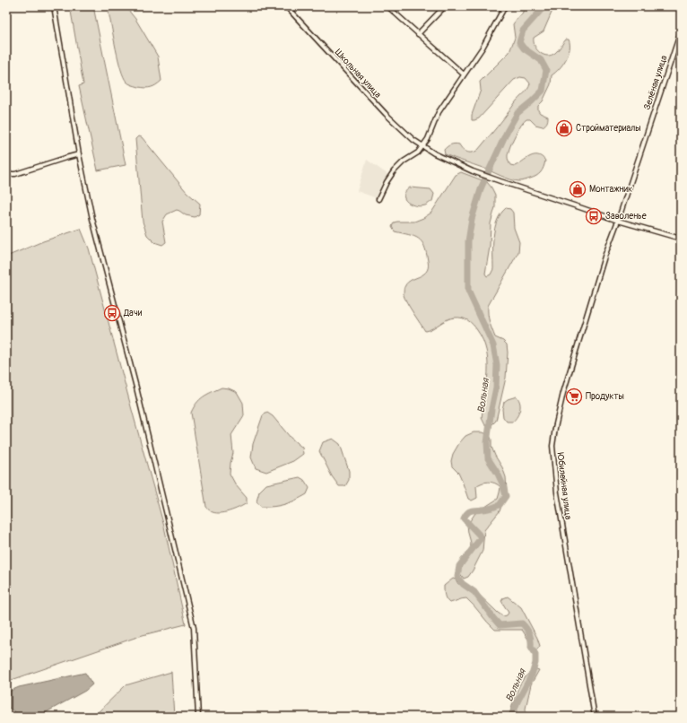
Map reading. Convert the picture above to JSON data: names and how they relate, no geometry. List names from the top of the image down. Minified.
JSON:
{"streets":{"street":["Школьная улица","Зелёная улица","Юбилейная улица"]},"crossings":[["Школьная улица","Зелёная улица"],["Школьная улица","Юбилейная улица"],["Зелёная улица","Юбилейная улица"]],"water":["Вольная"],"places":{"shop":["Стройматериалы","Монтажник"],"bus stop":["Заволенье","Дачи"],"supermarket":["Продукты"]}}
